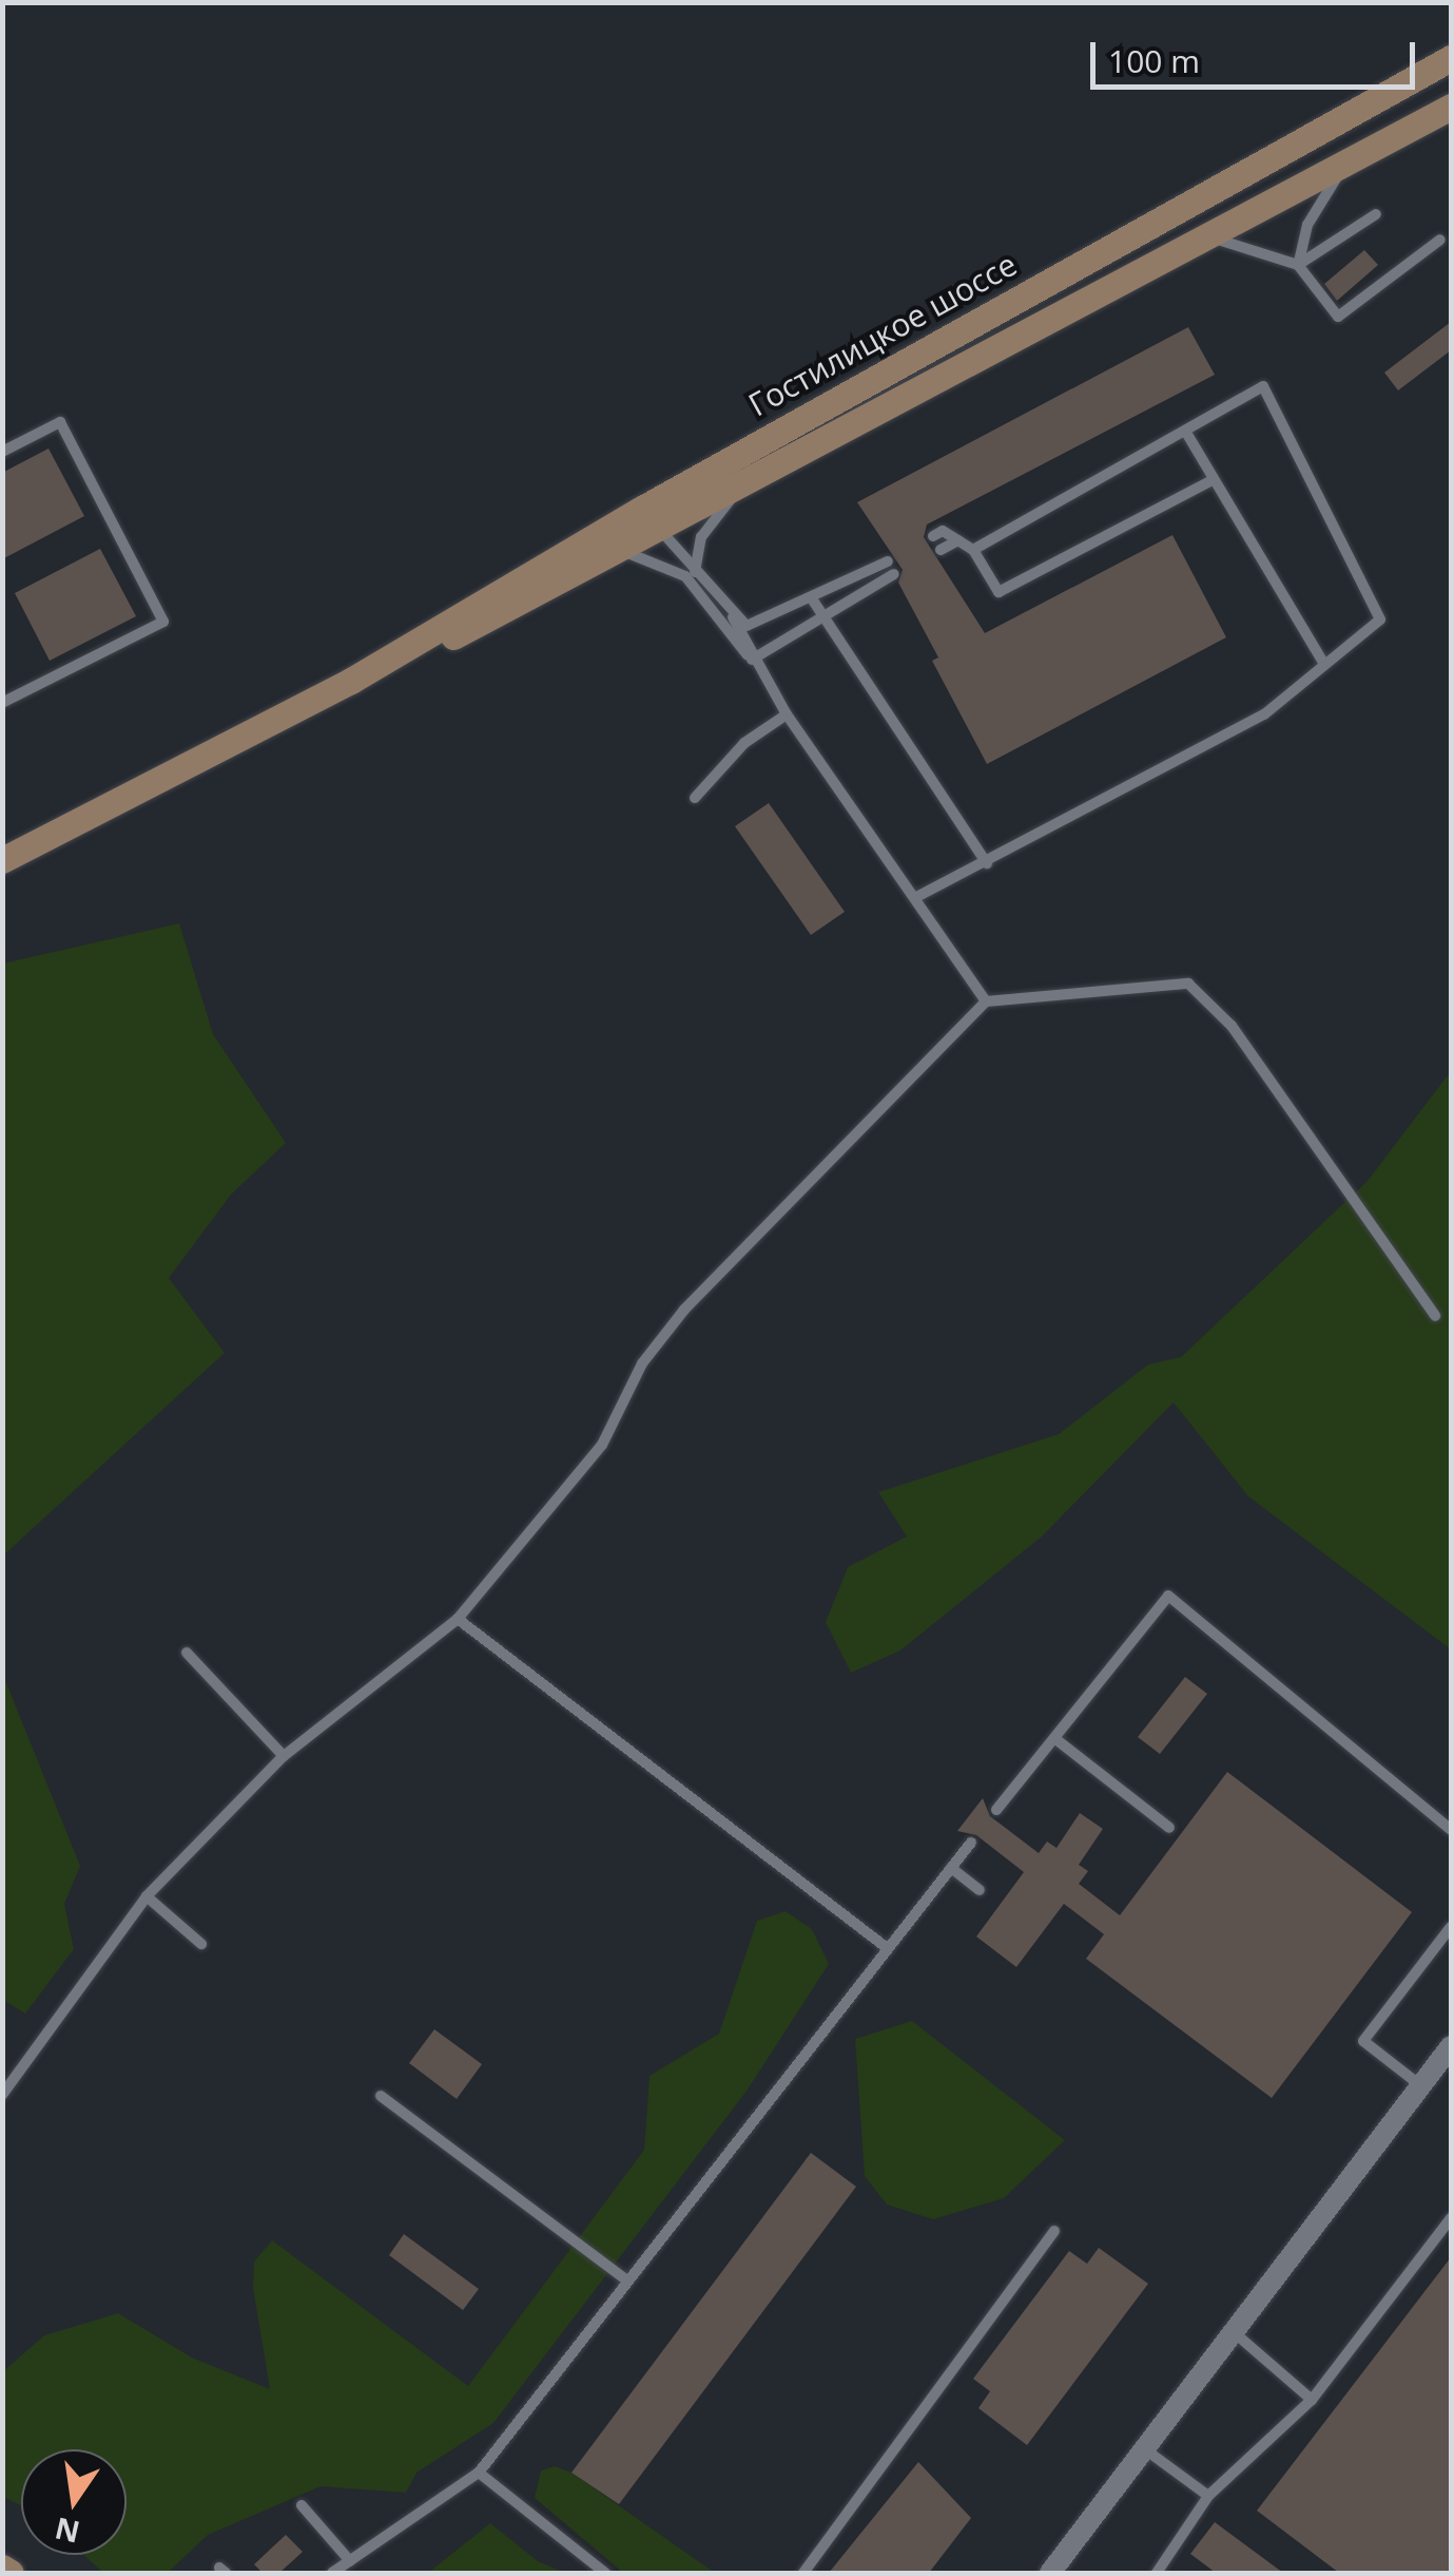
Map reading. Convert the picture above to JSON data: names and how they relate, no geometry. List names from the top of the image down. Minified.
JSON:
{"streets":{"main road":["Гостилицкое шоссе"]},"scale_bar":"100 m","north":"bottom"}
